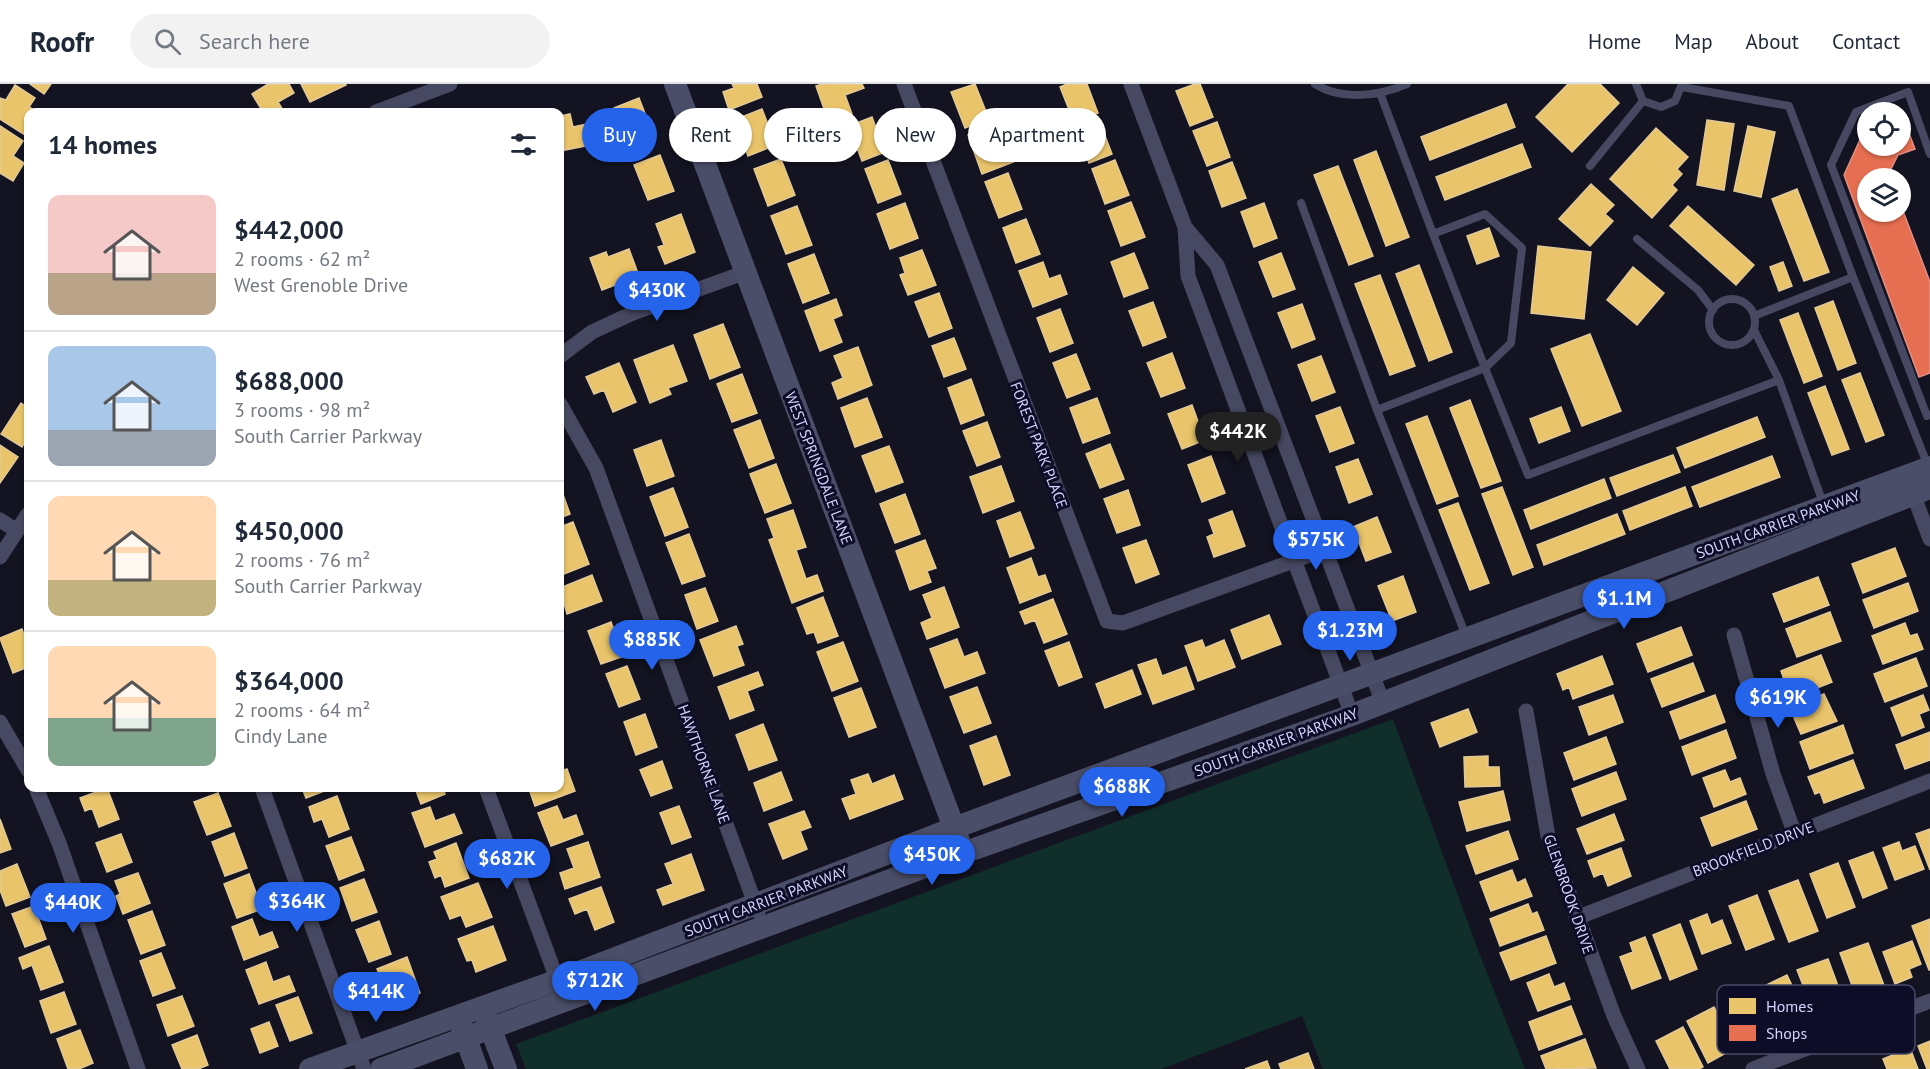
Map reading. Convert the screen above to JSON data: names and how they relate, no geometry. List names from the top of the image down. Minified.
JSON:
{"streets":{"main road":["WEST SPRINGDALE LANE","SOUTH CARRIER PARKWAY"],"street":["FOREST PARK PLACE","HAWTHORNE LANE","BROOKFIELD DRIVE","GLENBROOK DRIVE"]},"crossings":[["WEST SPRINGDALE LANE","SOUTH CARRIER PARKWAY"],["SOUTH CARRIER PARKWAY","HAWTHORNE LANE"],["BROOKFIELD DRIVE","GLENBROOK DRIVE"]],"legend":["Homes","Shops"],"page":{"header":"Roofr","search":"Search here","nav":["Home","Map","About","Contact"],"chip":["Buy","Rent","Filters","New","Apartment"],"heading":"14 homes","list":[{"name":"$442,000","note":"2 rooms · 62 m² · West Grenoble Drive"},{"name":"$688,000","note":"3 rooms · 98 m² · South Carrier Parkway"},{"name":"$450,000","note":"2 rooms · 76 m² · South Carrier Parkway"},{"name":"$364,000","note":"2 rooms · 64 m² · Cindy Lane"}],"price":["$430K","$442K","$575K","$1.1M","$1.23M","$885K","$619K","$688K","$450K","$682K","$364K","$440K","$712K","$414K"]}}
